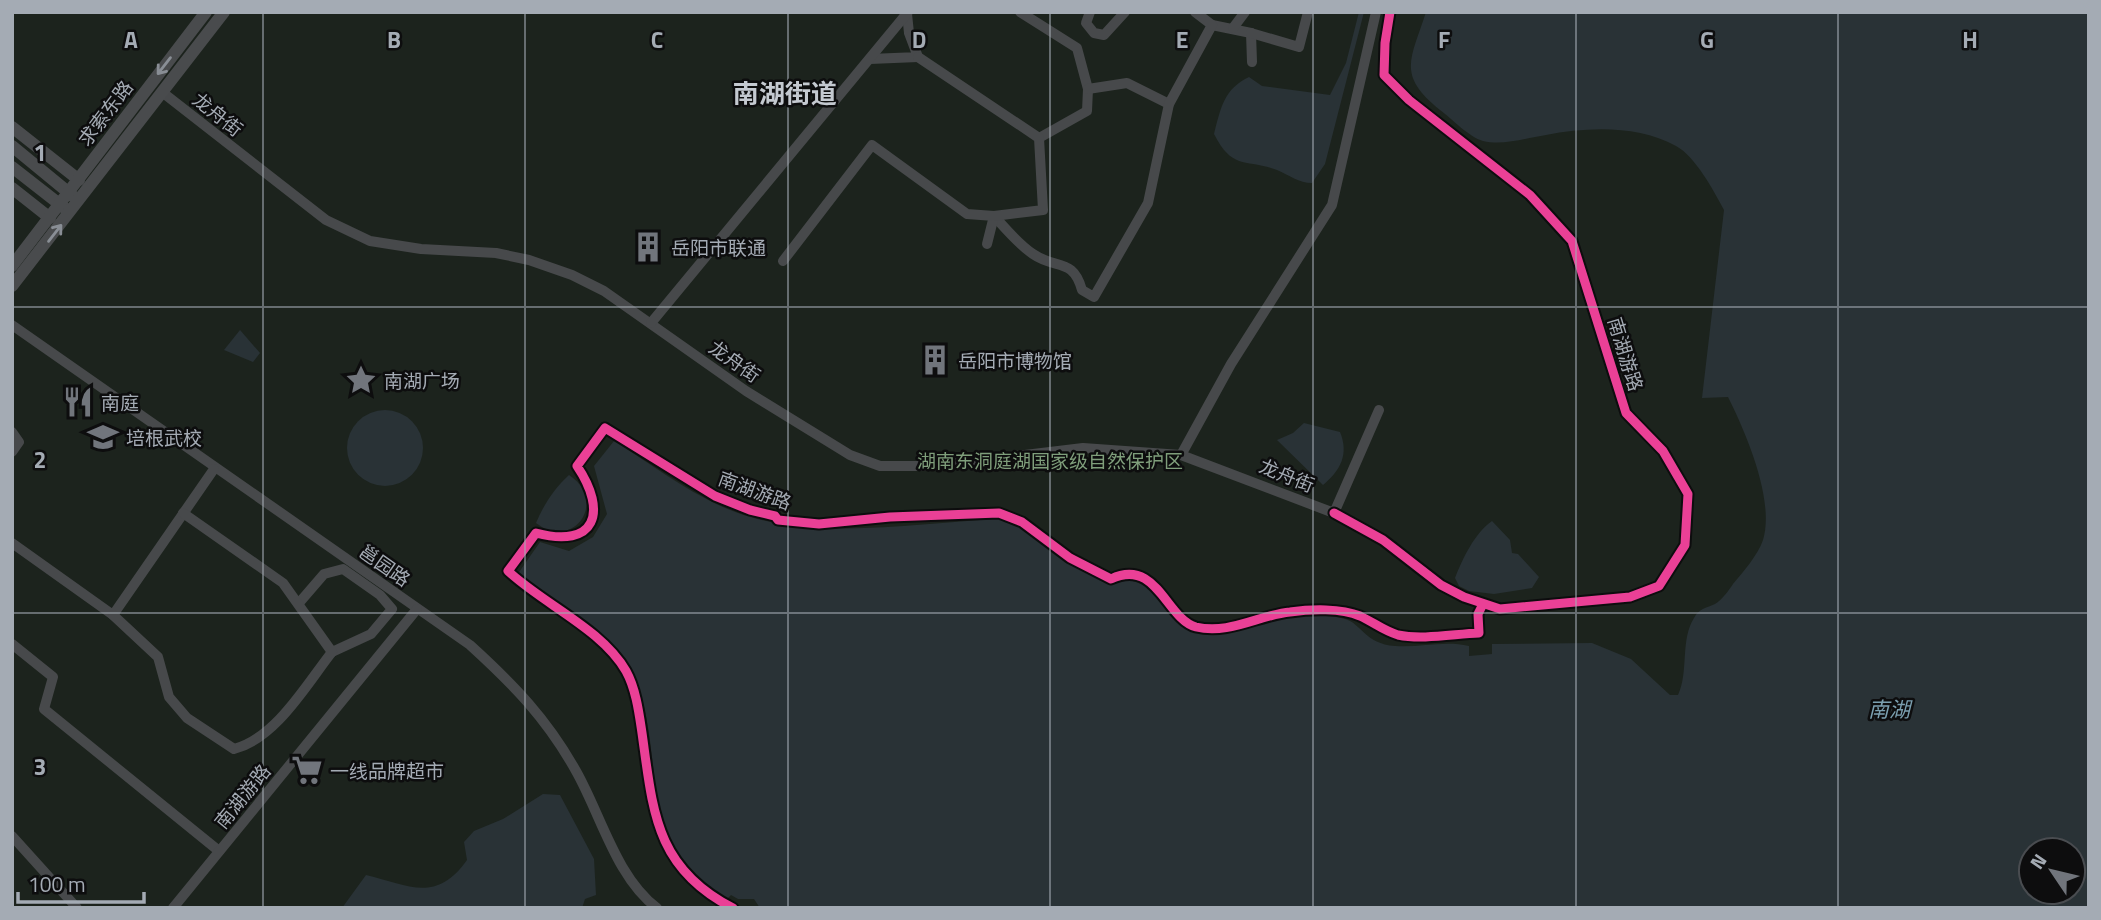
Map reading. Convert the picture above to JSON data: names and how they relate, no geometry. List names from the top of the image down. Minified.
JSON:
{"streets":{"main road":["求索东路"],"street":["龙舟街","南湖游路","邕园路"]},"crossings":[["求索东路","龙舟街"],["南湖游路","邕园路"]],"districts":["南湖街道"],"water":["南湖"],"parks":["湖南东洞庭湖国家级自然保护区"],"places":{"building":["岳阳市联通","岳阳市博物馆"],"place":["南湖广场"],"restaurant":["南庭"],"school or university":["培根武校"],"supermarket":["一线品牌超市"]},"scale_bar":"100 m","north":"top left","grid":{"columns":["A","B","C","D","E","F","G","H"],"rows":["1","2","3"]}}
